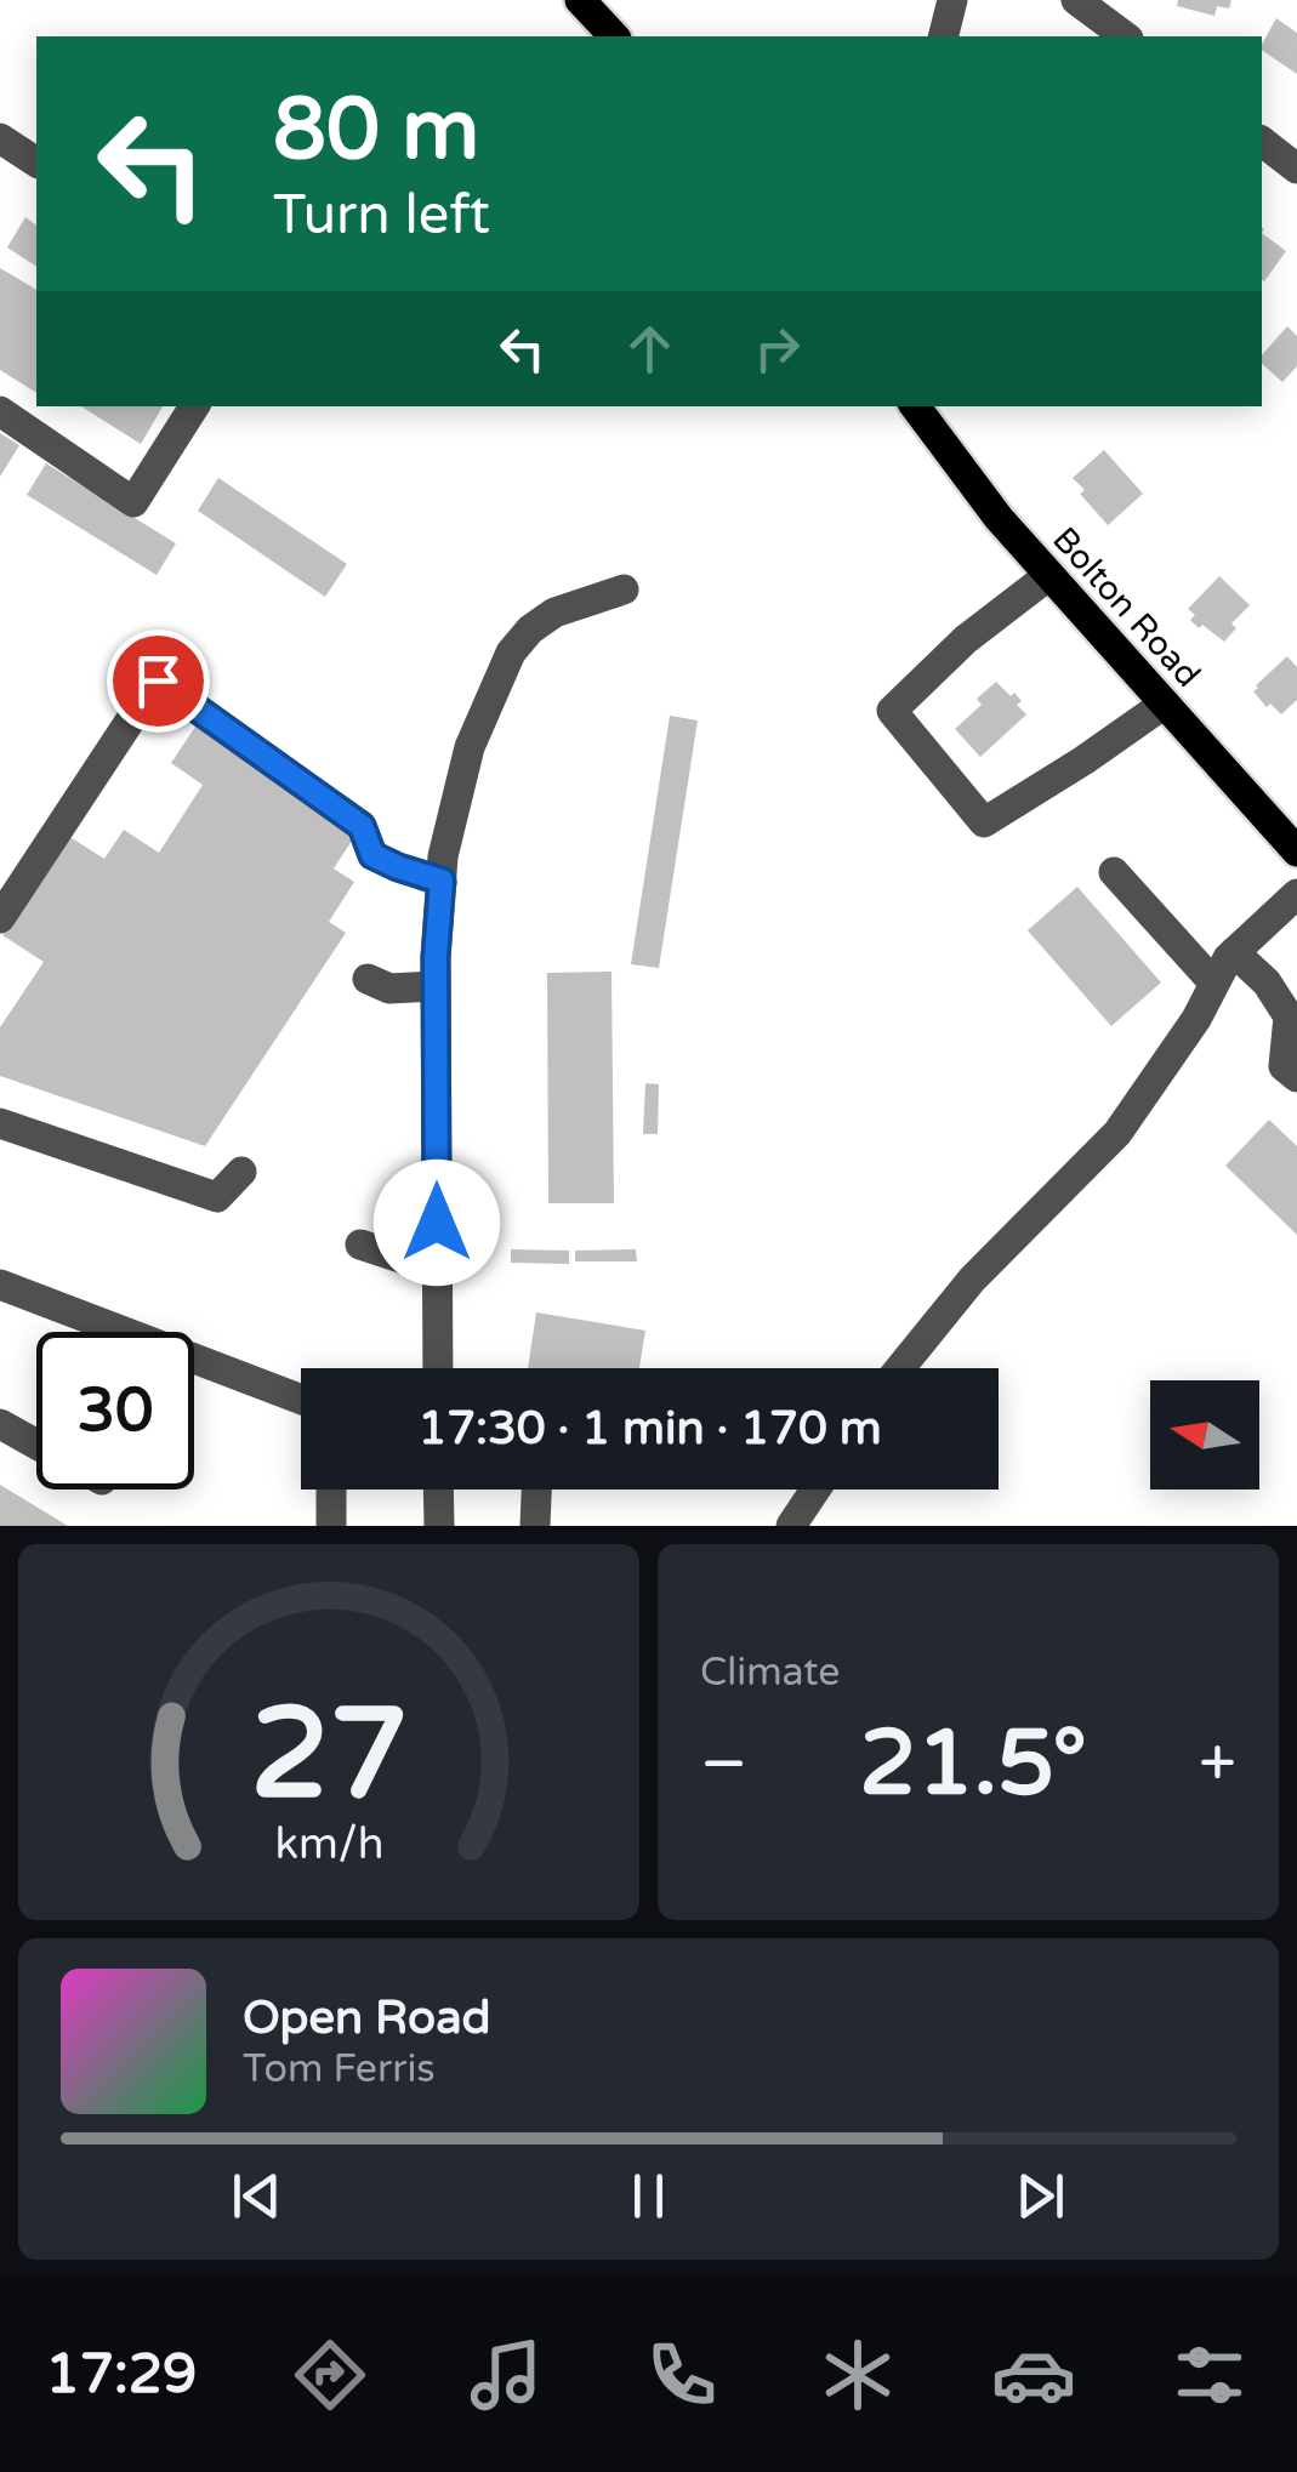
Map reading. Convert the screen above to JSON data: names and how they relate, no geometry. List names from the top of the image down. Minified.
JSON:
{"streets":{"main road":["Bolton Road"]},"north":"left","page":{"turn":["80 m","Turn left"],"limit":"30","trip":"17:30 · 1 min · 170 m","tile":"Climate","heat":["−","21.5°","+"],"song":["Open Road","Tom Ferris"],"tabs":"17:29","gauge":["27","km/h"]}}
